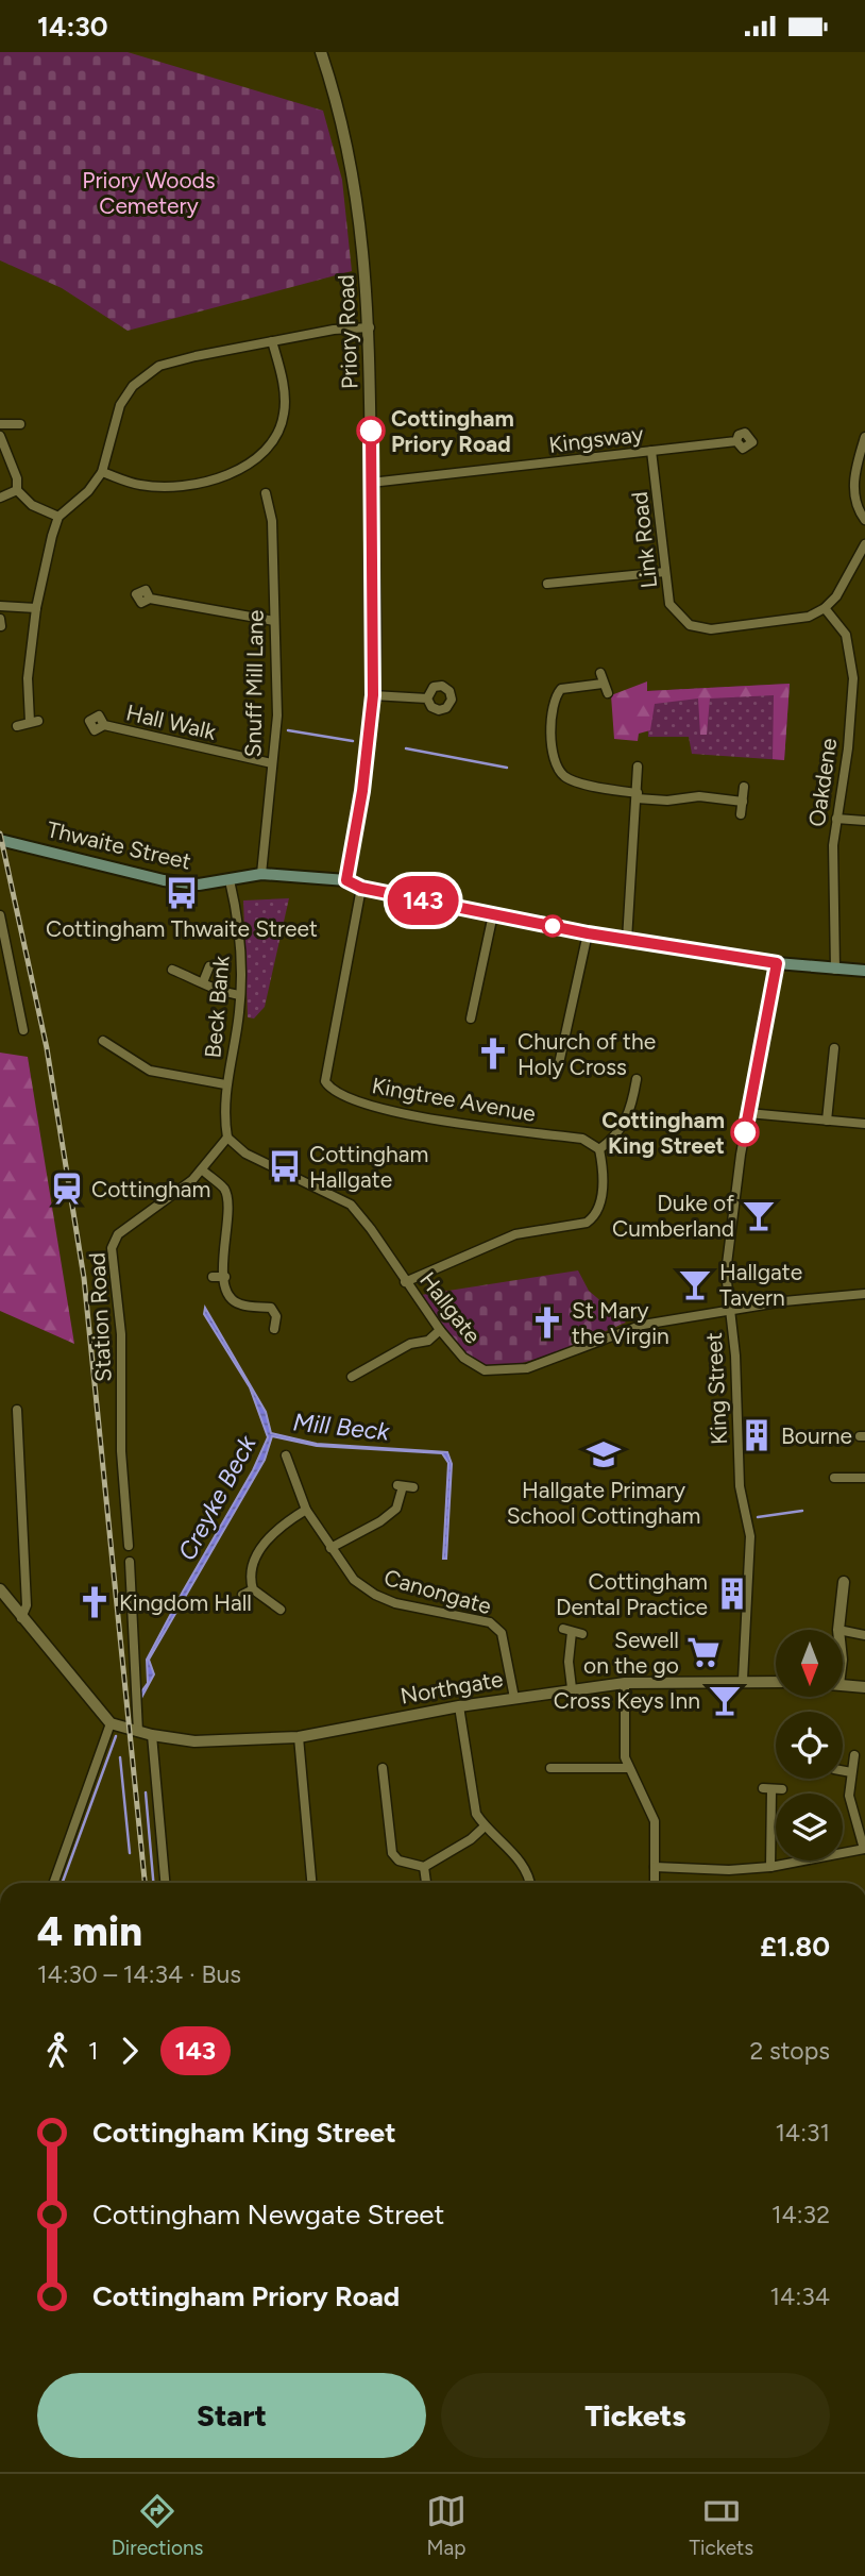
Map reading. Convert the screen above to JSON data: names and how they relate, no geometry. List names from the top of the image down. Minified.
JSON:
{"streets":{"main road":["Thwaite Street"],"street":["Priory Road","Kingsway","Link Road","Snuff Mill Lane","Hall Walk","Oakdene","Beck Bank","Kingtree Avenue","Hallgate","Station Road","King Street","Canongate","Northgate"]},"crossings":[["Priory Road","Kingsway"],["Priory Road","Thwaite Street"],["Kingsway","Link Road"],["Link Road","Oakdene"],["Snuff Mill Lane","Hall Walk"],["Snuff Mill Lane","Thwaite Street"],["Thwaite Street","Beck Bank"],["Beck Bank","Hallgate"],["Beck Bank","Station Road"],["Hallgate","Station Road"],["Hallgate","King Street"],["King Street","Northgate"],["Canongate","Northgate"]],"water":["Mill Beck","Creyke Beck"],"parks":["Priory Woods Cemetery"],"places":{"other":["Cottingham Priory Road","Cottingham King Street"],"bus stop":["Cottingham Thwaite Street","Cottingham Hallgate"],"church":["Church of the Holy Cross","St Mary the Virgin","Kingdom Hall"],"station":["Cottingham"],"bar":["Duke of Cumberland","Hallgate Tavern","Cross Keys Inn"],"building":["Bourne","Cottingham Dental Practice"],"school or university":["Hallgate Primary School Cottingham"],"supermarket":["Sewell on the go"]},"lines":["bus line 143"],"north":"bottom","page":{"status":"14:30","on_map":"143","heading":["4 min","14:30 – 14:34 · Bus","£1.80"],"legs":["1","143","2 stops"],"list":[{"name":"Cottingham King Street","value":"14:31"},{"name":"Cottingham Newgate Street","value":"14:32"},{"name":"Cottingham Priory Road","value":"14:34"}],"buttons":["Start","Tickets"],"tabs":["Directions","Map","Tickets"]}}
